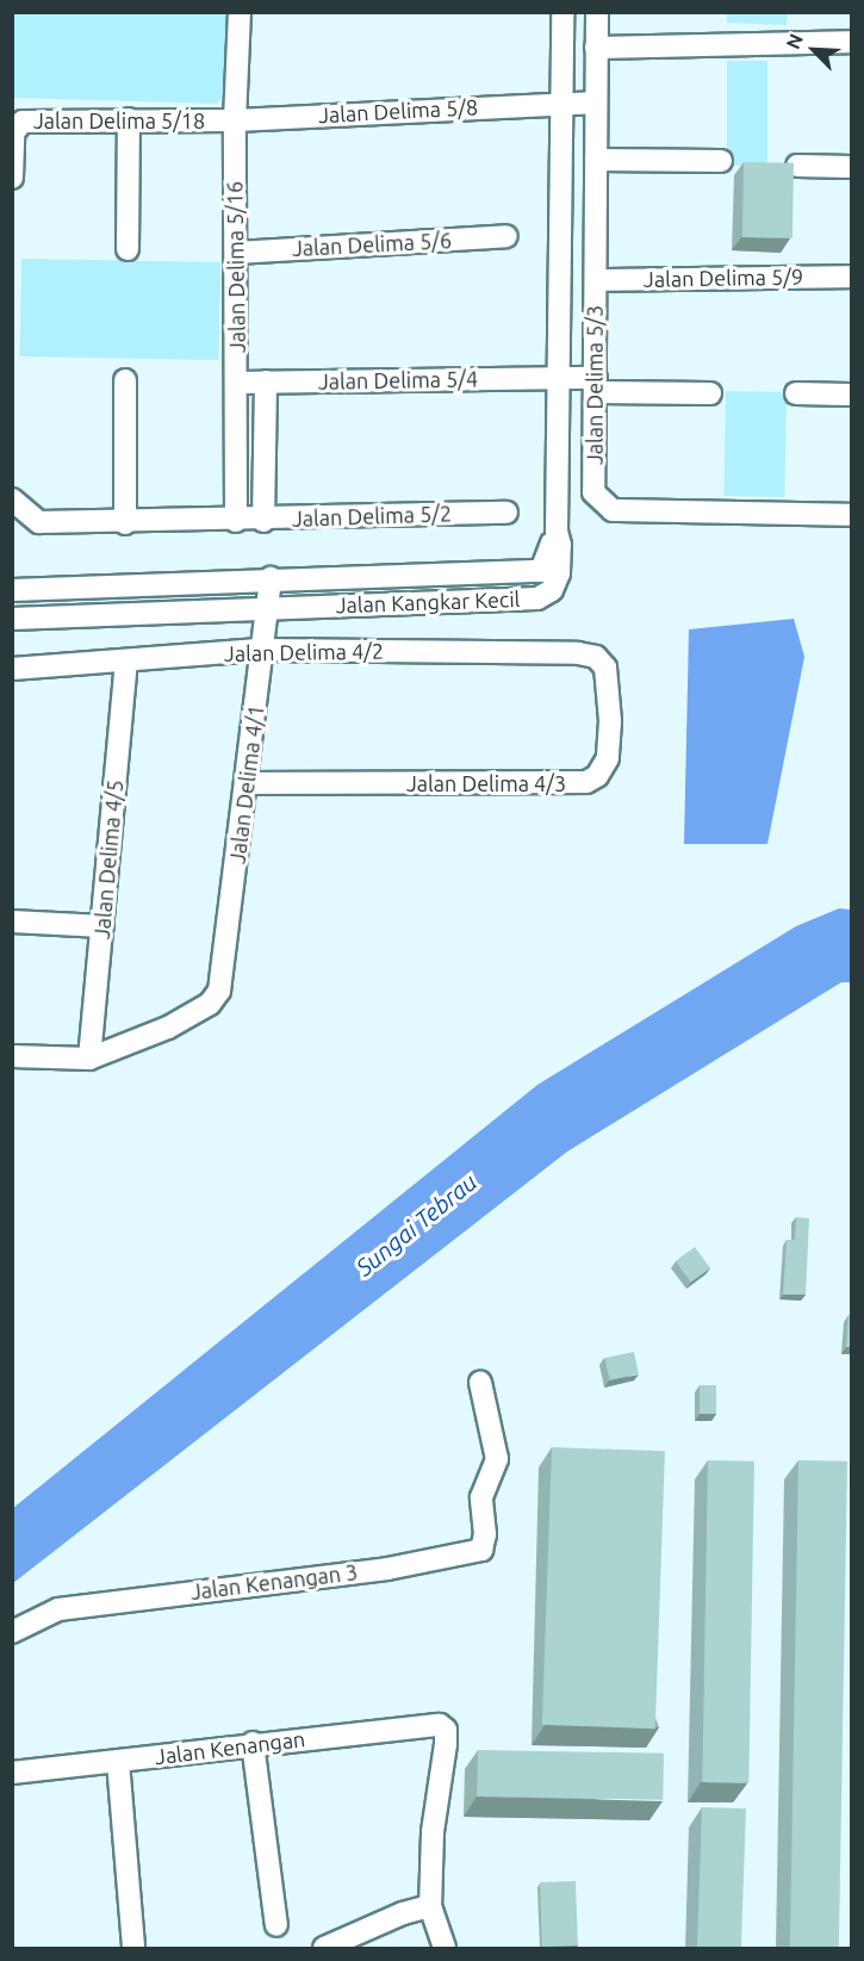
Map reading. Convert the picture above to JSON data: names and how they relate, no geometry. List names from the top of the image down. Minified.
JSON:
{"streets":{"street":["Jalan Delima 5/8","Jalan Delima 5/18","Jalan Delima 5/6","Jalan Delima 5/16","Jalan Delima 5/9","Jalan Delima 5/4","Jalan Delima 5/3","Jalan Delima 5/2","Jalan Kangkar Kecil","Jalan Delima 4/2","Jalan Delima 4/3","Jalan Delima 4/1","Jalan Delima 4/5","Jalan Kenangan 3","Jalan Kenangan"]},"crossings":[["Jalan Delima 5/8","Jalan Delima 5/18"],["Jalan Delima 5/8","Jalan Delima 5/16"],["Jalan Delima 5/8","Jalan Delima 5/3"],["Jalan Delima 5/18","Jalan Delima 5/16"],["Jalan Delima 5/6","Jalan Delima 5/16"],["Jalan Delima 5/16","Jalan Delima 5/4"],["Jalan Delima 5/16","Jalan Delima 5/2"],["Jalan Delima 5/9","Jalan Delima 5/3"],["Jalan Delima 5/4","Jalan Delima 5/3"],["Jalan Kangkar Kecil","Jalan Delima 4/1"],["Jalan Delima 4/2","Jalan Delima 4/3"],["Jalan Delima 4/2","Jalan Delima 4/1"],["Jalan Delima 4/2","Jalan Delima 4/5"],["Jalan Delima 4/3","Jalan Delima 4/1"],["Jalan Delima 4/1","Jalan Delima 4/5"]],"water":["Sungai Tebrau"],"north":"top left"}
